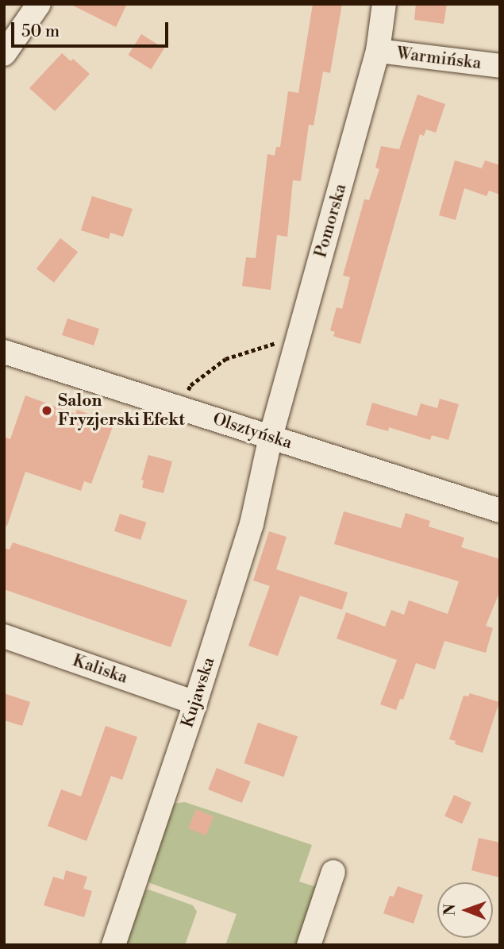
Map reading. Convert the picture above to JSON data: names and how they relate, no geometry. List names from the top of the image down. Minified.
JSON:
{"streets":{"street":["Warmińska","Pomorska","Olsztyńska","Kaliska","Kujawska"]},"crossings":[["Warmińska","Pomorska"],["Pomorska","Olsztyńska"],["Pomorska","Kujawska"],["Olsztyńska","Kujawska"],["Kaliska","Kujawska"]],"places":["Salon Fryzjerski Efekt"],"scale_bar":"50 m","north":"left"}
